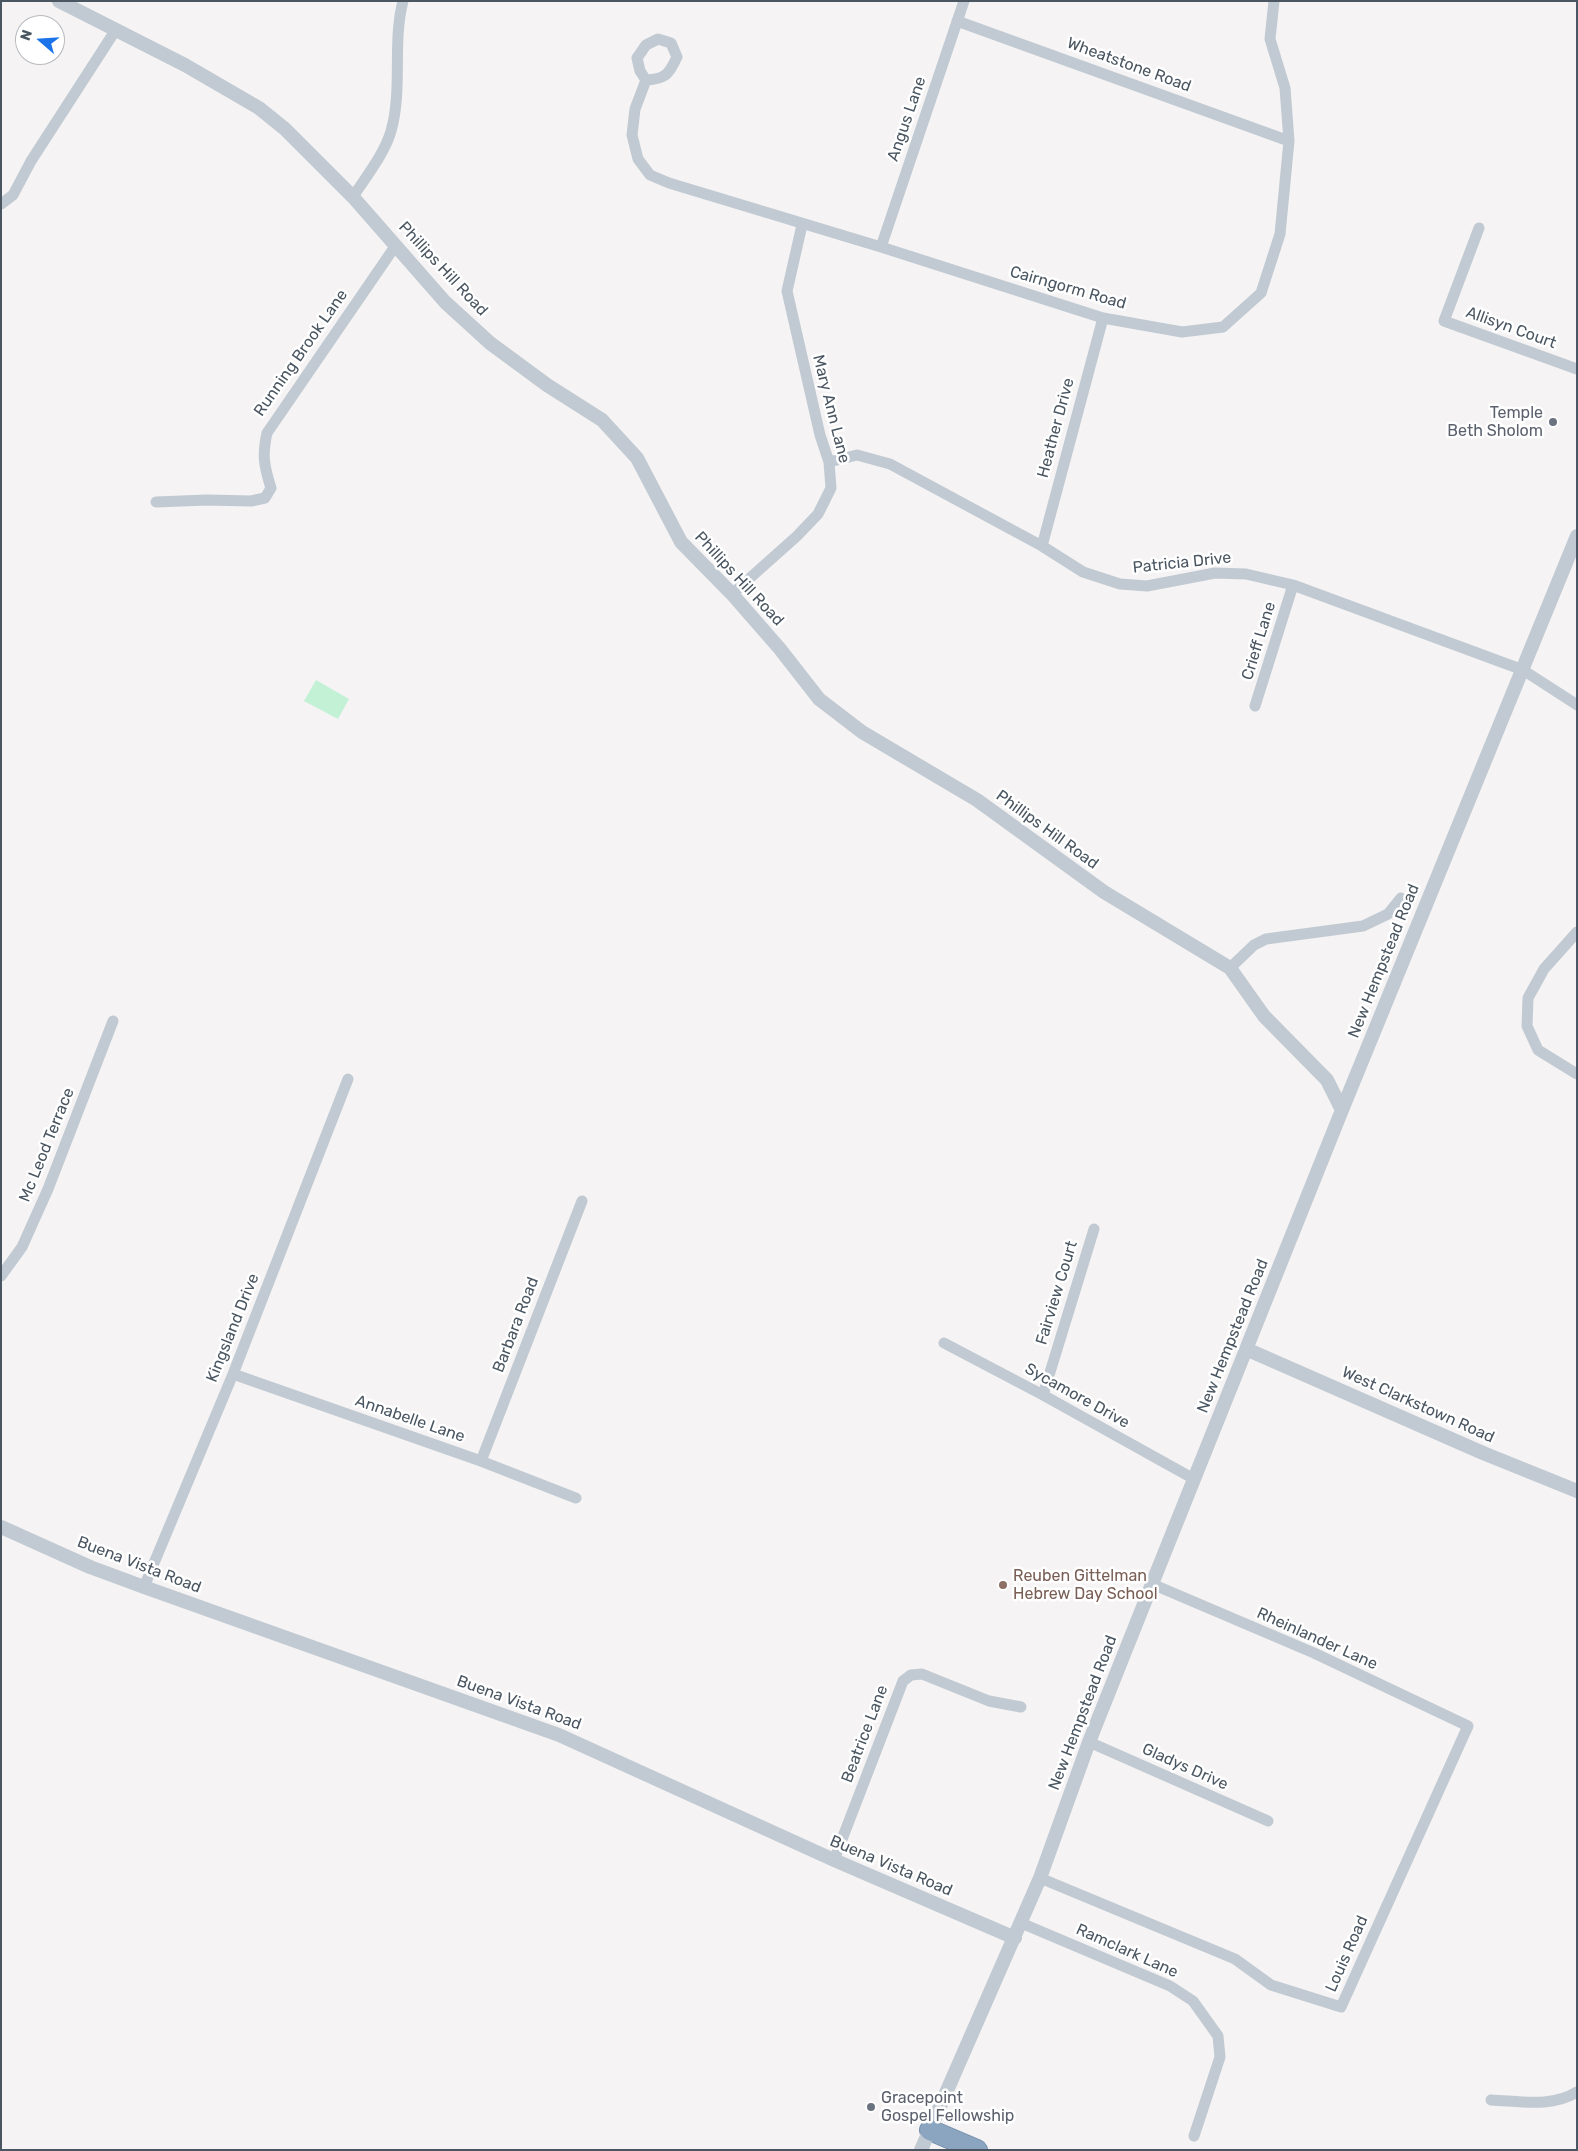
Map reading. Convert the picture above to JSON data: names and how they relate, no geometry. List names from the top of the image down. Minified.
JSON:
{"streets":{"street":["Wheatstone Road","Angus Lane","Phillips Hill Road","Cairngorm Road","Allisyn Court","Running Brook Lane","Mary Ann Lane","Heather Drive","Patricia Drive","Crieff Lane","New Hempstead Road","Mc Leod Terrace","Fairview Court","Barbara Road","Kingsland Drive","Sycamore Drive","West Clarkstown Road","Annabelle Lane","Buena Vista Road","Rheinlander Lane","Beatrice Lane","Gladys Drive","Ramclark Lane","Louis Road"]},"crossings":[["Wheatstone Road","Angus Lane"],["Wheatstone Road","Cairngorm Road"],["Angus Lane","Cairngorm Road"],["Phillips Hill Road","Running Brook Lane"],["Phillips Hill Road","Mary Ann Lane"],["Phillips Hill Road","New Hempstead Road"],["Cairngorm Road","Mary Ann Lane"],["Cairngorm Road","Heather Drive"],["Mary Ann Lane","Patricia Drive"],["Heather Drive","Patricia Drive"],["Patricia Drive","Crieff Lane"],["Patricia Drive","New Hempstead Road"],["New Hempstead Road","Sycamore Drive"],["New Hempstead Road","West Clarkstown Road"],["New Hempstead Road","Buena Vista Road"],["New Hempstead Road","Rheinlander Lane"],["New Hempstead Road","Gladys Drive"],["New Hempstead Road","Ramclark Lane"],["New Hempstead Road","Louis Road"],["Fairview Court","Sycamore Drive"],["Barbara Road","Annabelle Lane"],["Kingsland Drive","Annabelle Lane"],["Kingsland Drive","Buena Vista Road"],["Buena Vista Road","Beatrice Lane"],["Rheinlander Lane","Louis Road"]],"places":["Temple Beth Sholom","Reuben Gittelman Hebrew Day School","Gracepoint Gospel Fellowship"],"north":"left"}
